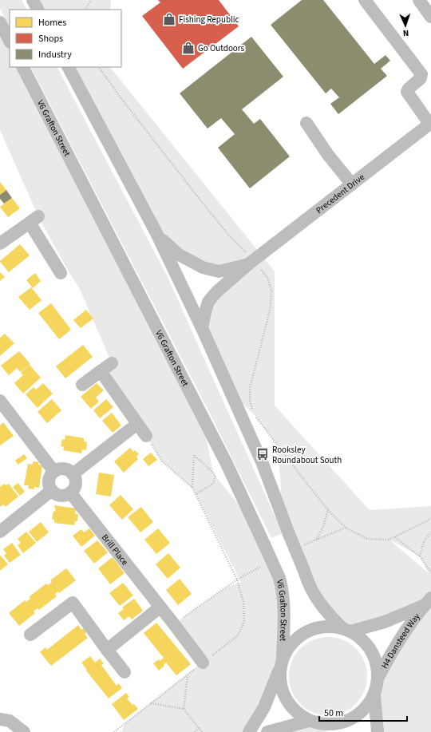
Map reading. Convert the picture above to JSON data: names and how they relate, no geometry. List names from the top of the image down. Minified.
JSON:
{"streets":{"street":["V6 Grafton Street","Precedent Drive","Brill Place","H4 Dansteed Way"]},"crossings":[["V6 Grafton Street","H4 Dansteed Way"]],"places":{"shop":["Fishing Republic","Go Outdoors"],"bus stop":["Rooksley Roundabout South"]},"legend":["Homes","Shops","Industry"],"scale_bar":"50 m","north":"bottom"}
